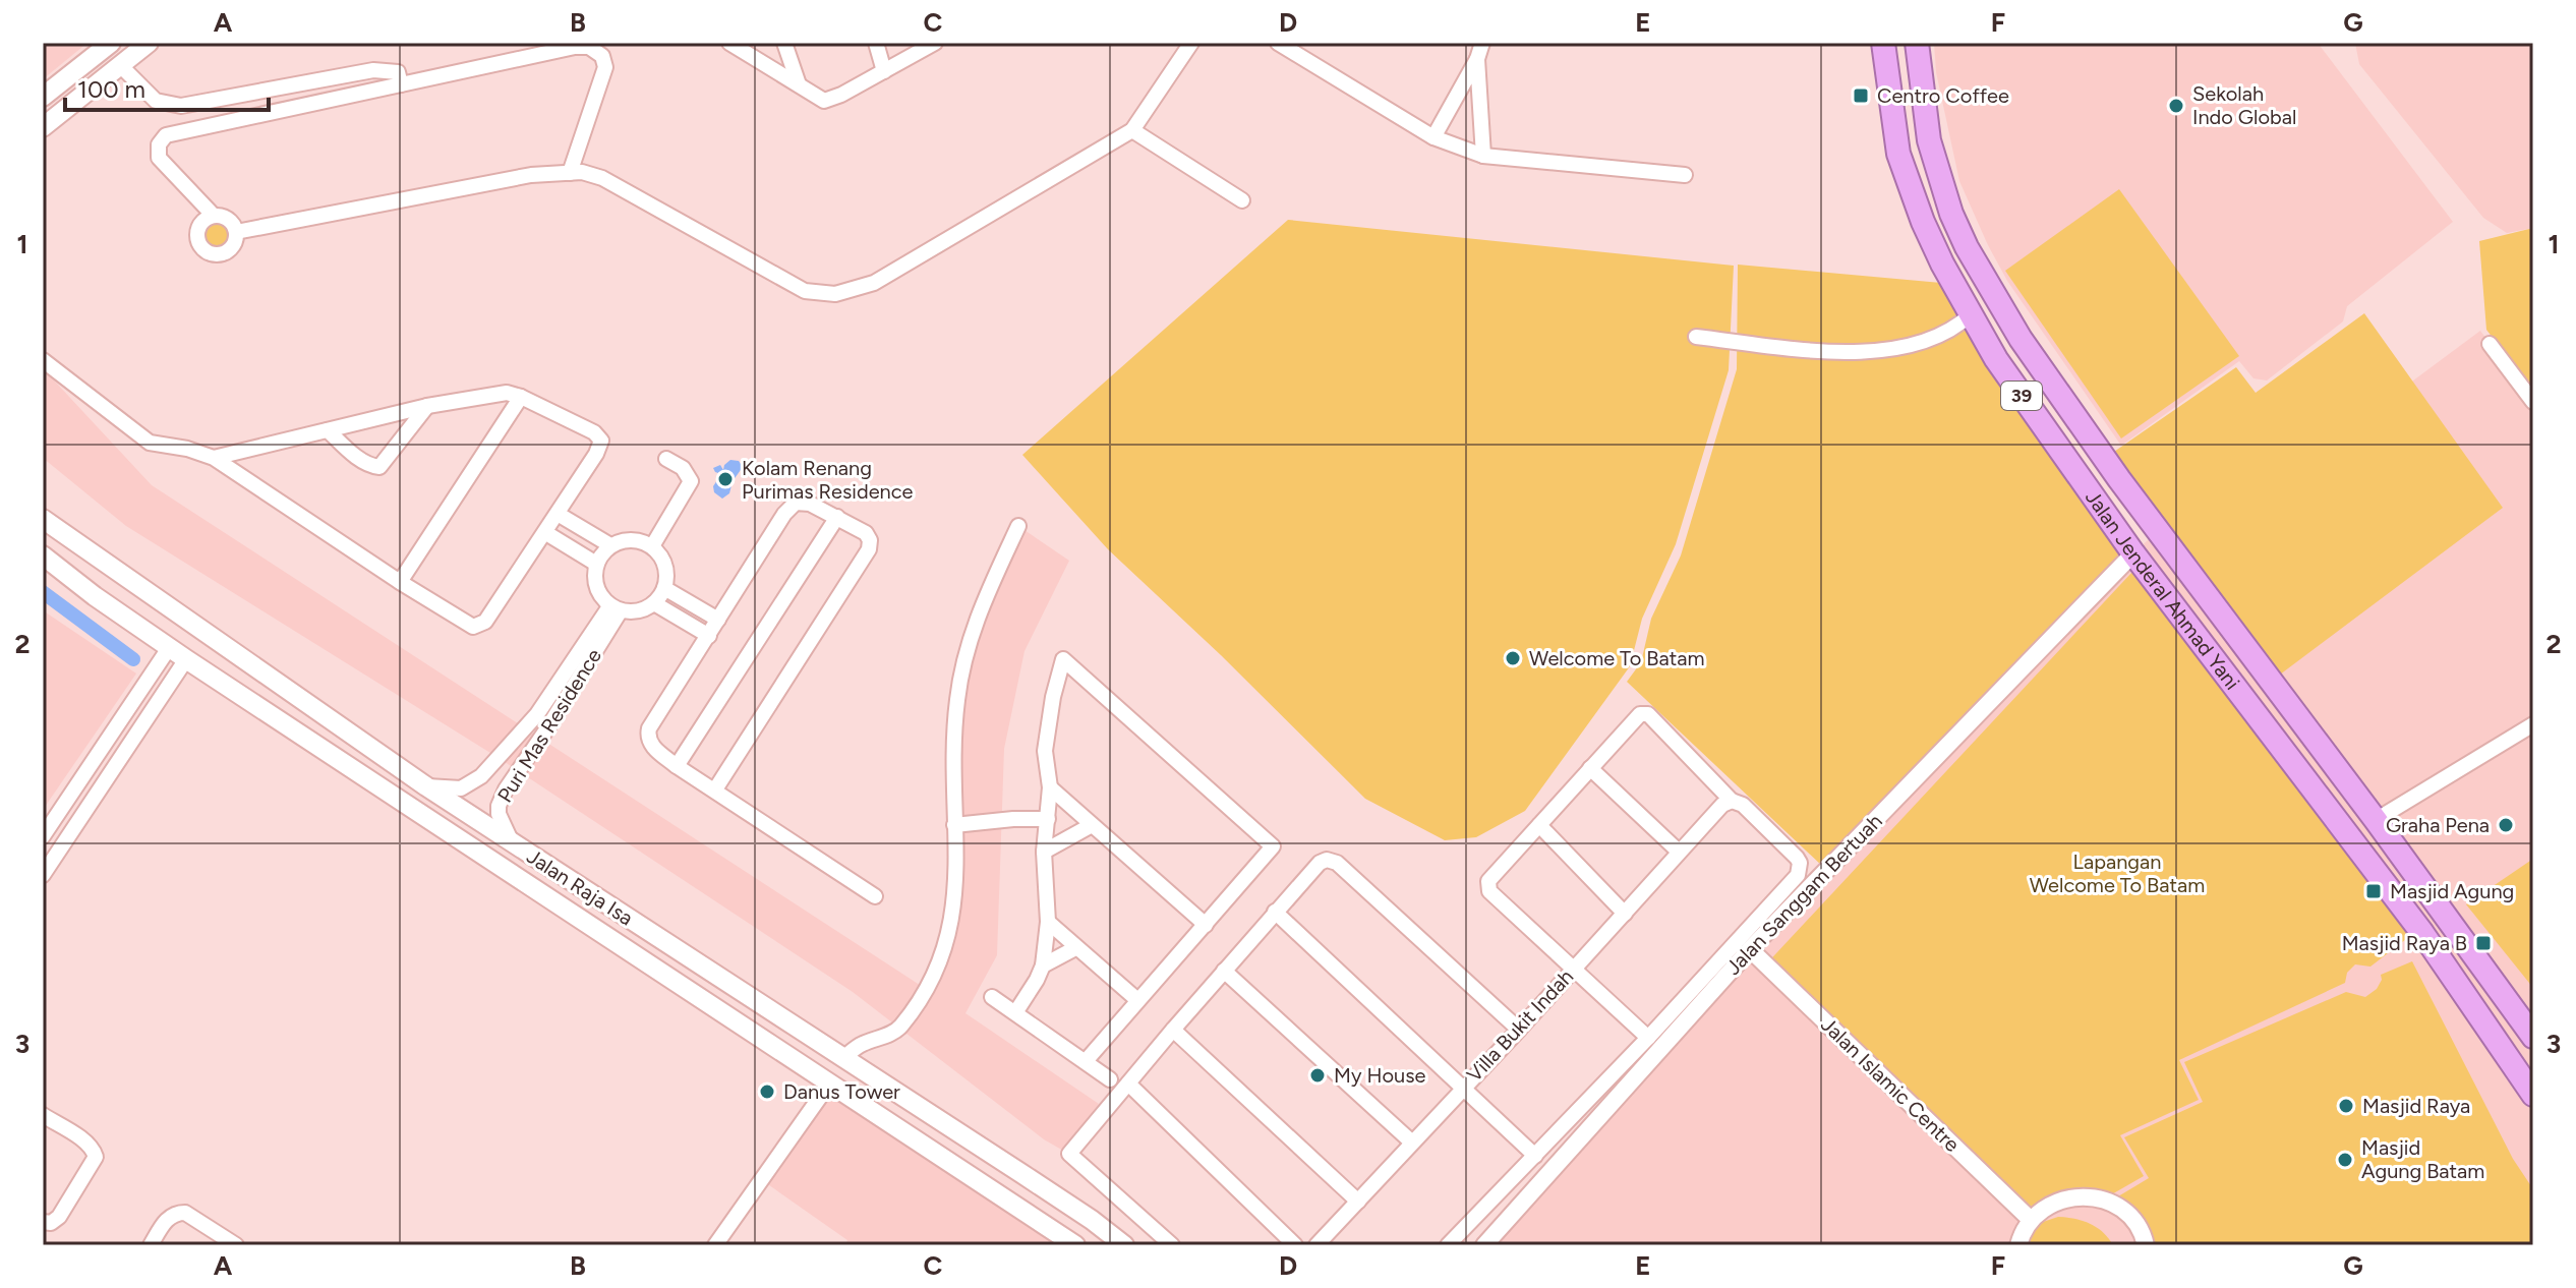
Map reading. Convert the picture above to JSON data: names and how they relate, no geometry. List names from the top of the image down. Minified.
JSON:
{"streets":{"highway":["39","Jalan Jenderal Ahmad Yani"],"main road":["Jalan Raja Isa"],"street":["Puri Mas Residence","Jalan Sanggam Bertuah","Villa Bukit Indah","Jalan Islamic Centre"]},"crossings":[["Jalan Jenderal Ahmad Yani","Jalan Sanggam Bertuah"],["Puri Mas Residence","Jalan Raja Isa"],["Jalan Sanggam Bertuah","Jalan Islamic Centre"]],"parks":["Lapangan Welcome To Batam"],"places":{"transit":["Centro Coffee","Masjid Agung","Masjid Raya B"],"other":["Sekolah Indo Global","Kolam Renang Purimas Residence","Welcome To Batam","Graha Pena","My House","Danus Tower","Masjid Raya","Masjid Agung Batam"]},"scale_bar":"100 m","grid":{"columns":["A","B","C","D","E","F","G"],"rows":["1","2","3"]}}
